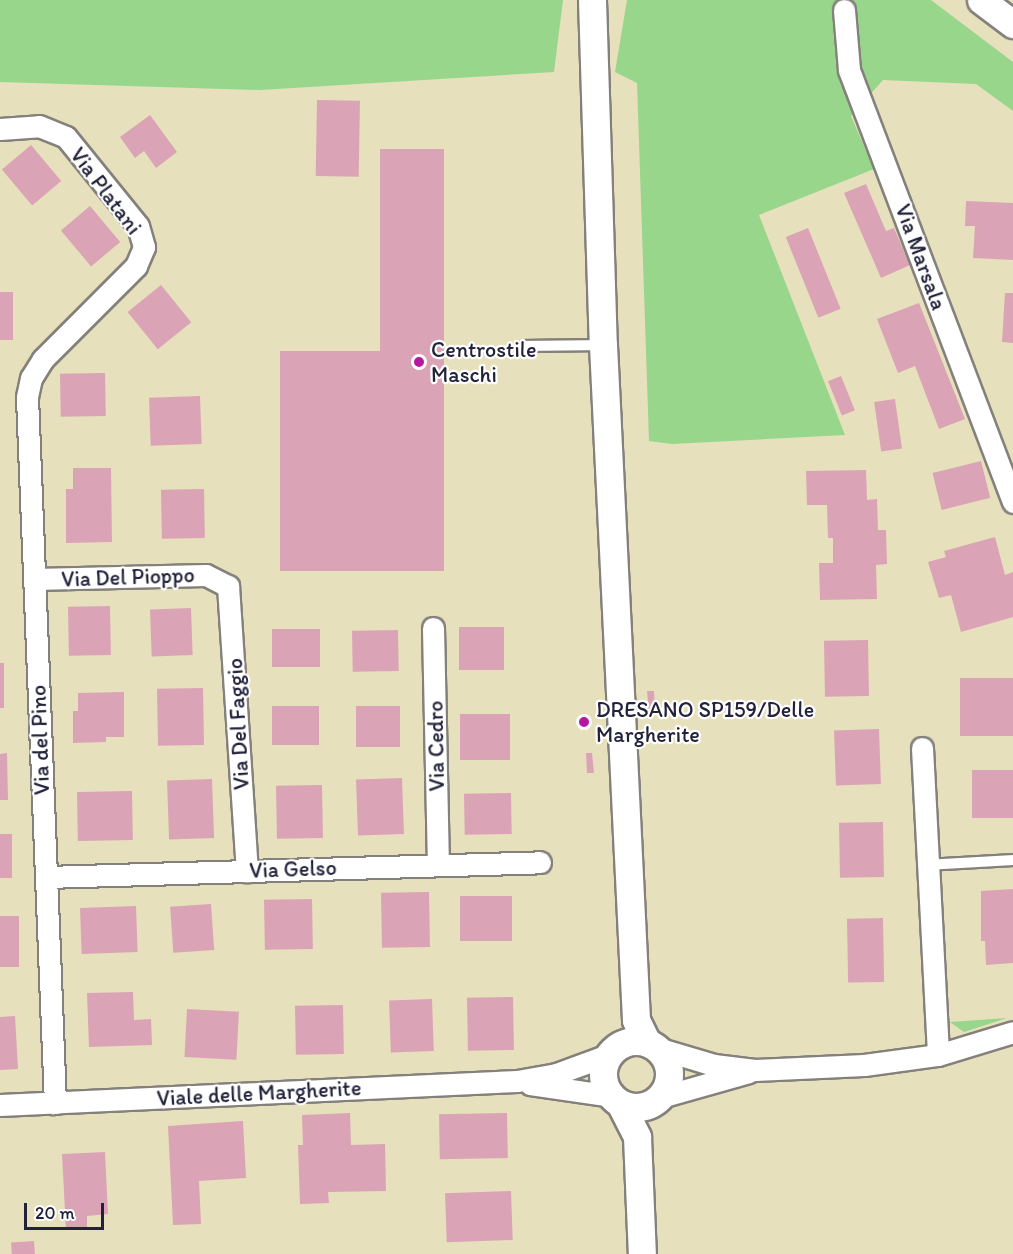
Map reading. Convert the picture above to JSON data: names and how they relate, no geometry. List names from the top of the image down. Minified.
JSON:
{"streets":{"street":["Via Platani","Via Marsala","Via Del Pioppo","Via Del Faggio","Via del Pino","Via Cedro","Via Gelso","Viale delle Margherite"]},"crossings":[["Via Platani","Via del Pino"],["Via Del Pioppo","Via Del Faggio"],["Via Del Pioppo","Via del Pino"],["Via Del Faggio","Via Gelso"],["Via del Pino","Via Gelso"],["Via del Pino","Viale delle Margherite"],["Via Cedro","Via Gelso"]],"places":["Centrostile Maschi","DRESANO SP159/Delle Margherite"],"scale_bar":"20 m"}
